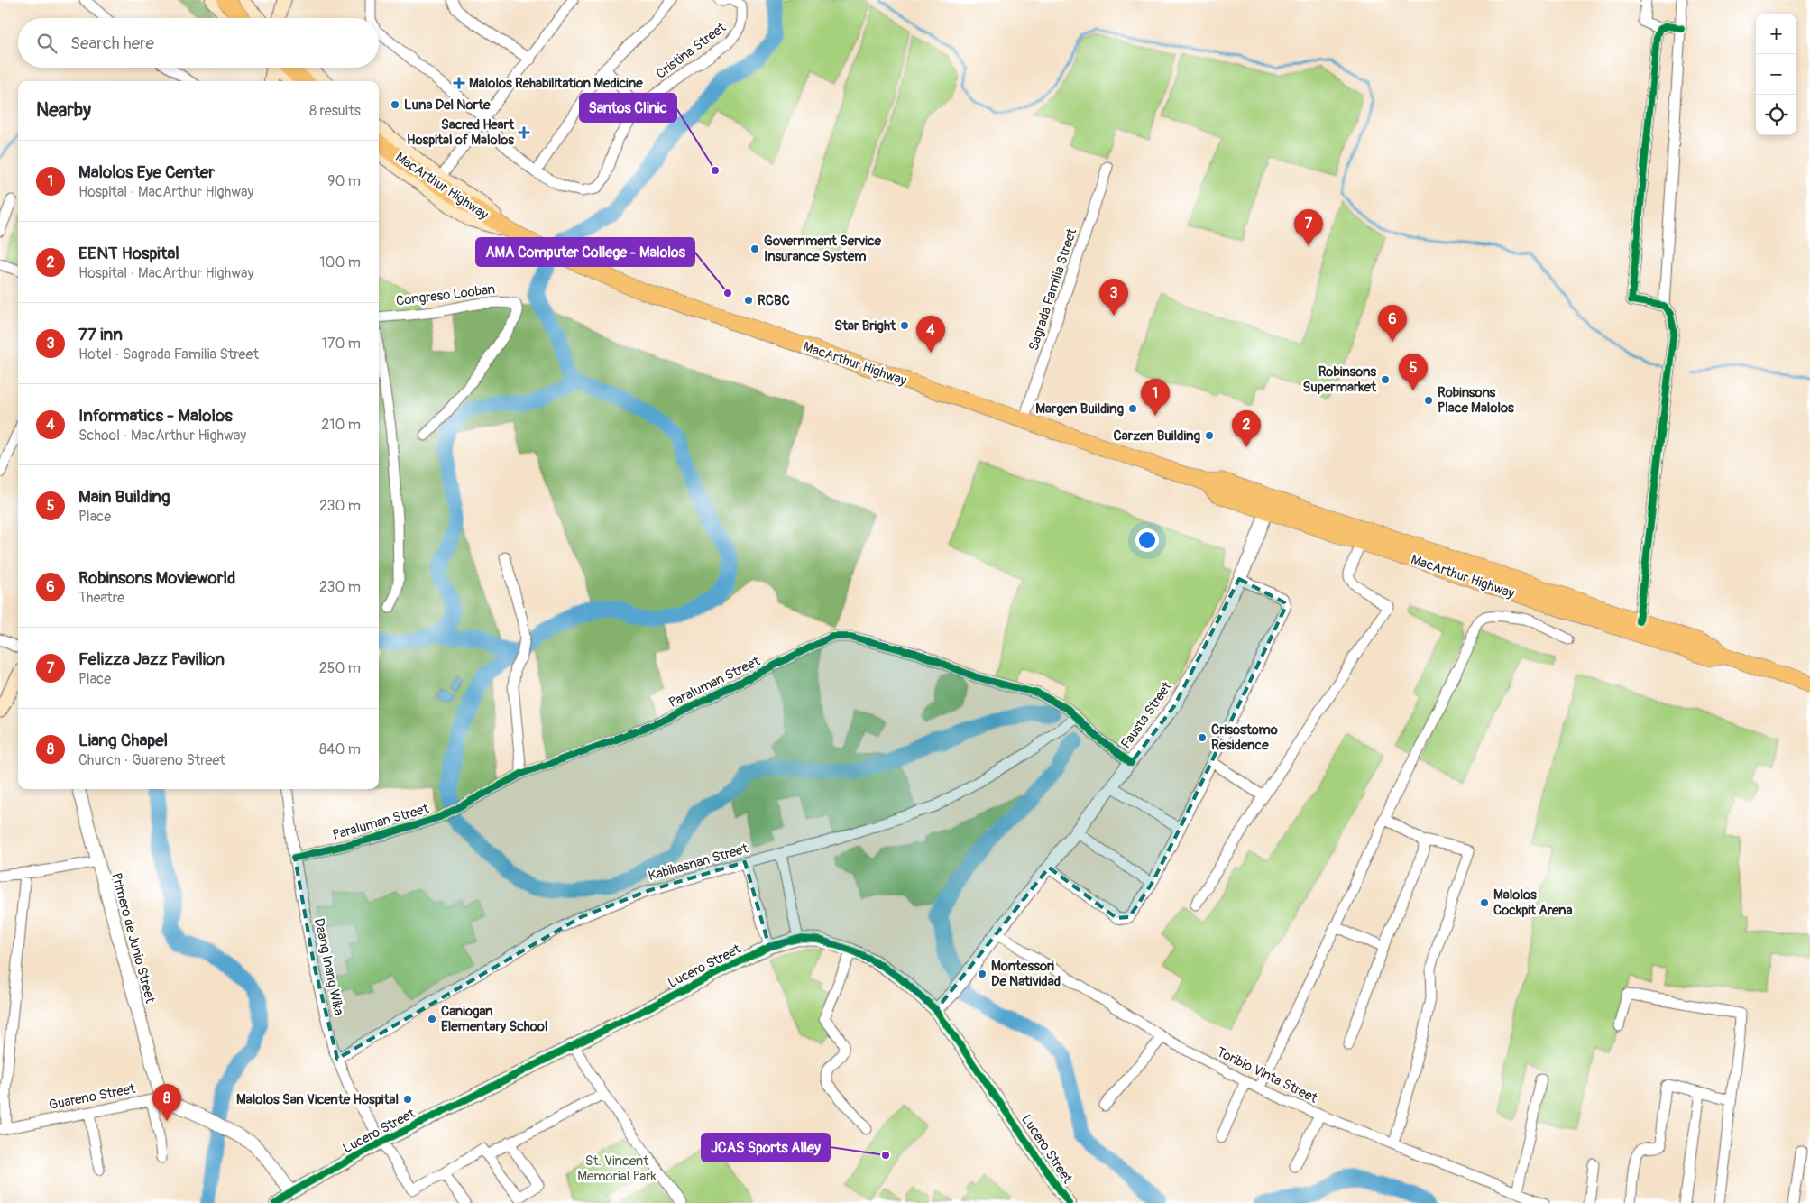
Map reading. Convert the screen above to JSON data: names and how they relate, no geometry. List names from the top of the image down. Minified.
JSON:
{"streets":{"highway":["MacArthur Highway"],"street":["Cristina Street","Sagrada Familia Street","Congreso Looban","Paraluman Street","Fausta Street","Kabihasnan Street","Primero de Junio Street","Lucero Street","Daang Inang Wika","Toribio Vinta Street","Guareno Street"]},"crossings":[["MacArthur Highway","Sagrada Familia Street"],["MacArthur Highway","Fausta Street"],["Paraluman Street","Fausta Street"],["Paraluman Street","Kabihasnan Street"],["Paraluman Street","Daang Inang Wika"],["Fausta Street","Lucero Street"],["Fausta Street","Toribio Vinta Street"],["Kabihasnan Street","Daang Inang Wika"],["Primero de Junio Street","Guareno Street"],["Lucero Street","Daang Inang Wika"]],"parks":["St. Vincent Memorial Park"],"places":{"health":["Malolos Rehabilitation Medicine","Sacred Heart Hospital of Malolos"],"other":["Luna Del Norte","Santos Clinic","Government Service Insurance System","AMA Computer College - Malolos","RCBC","Star Bright","Robinsons Supermarket","Robinsons Place Malolos","Margen Building","Carzen Building","Crisostomo Residence","Malolos Cockpit Arena","Montessori De Natividad","Caniogan Elementary School","Malolos San Vicente Hospital","JCAS Sports Alley"]},"page":{"map_buttons":["+","−"],"search":"Search here","heading":["Nearby","8 results"],"list":[{"mark":"1","name":"Malolos Eye Center","note":"Hospital · MacArthur Highway","value":"90 m"},{"mark":"2","name":"EENT Hospital","note":"Hospital · MacArthur Highway","value":"100 m"},{"mark":"3","name":"77 inn","note":"Hotel · Sagrada Familia Street","value":"170 m"},{"mark":"4","name":"Informatics - Malolos","note":"School · MacArthur Highway","value":"210 m"},{"mark":"5","name":"Main Building","note":"Place","value":"230 m"},{"mark":"6","name":"Robinsons Movieworld","note":"Theatre","value":"230 m"},{"mark":"7","name":"Felizza Jazz Pavilion","note":"Place","value":"250 m"},{"mark":"8","name":"Liang Chapel","note":"Church · Guareno Street","value":"840 m"}],"pins":["7","3","6","4","5","1","2","8"]}}
